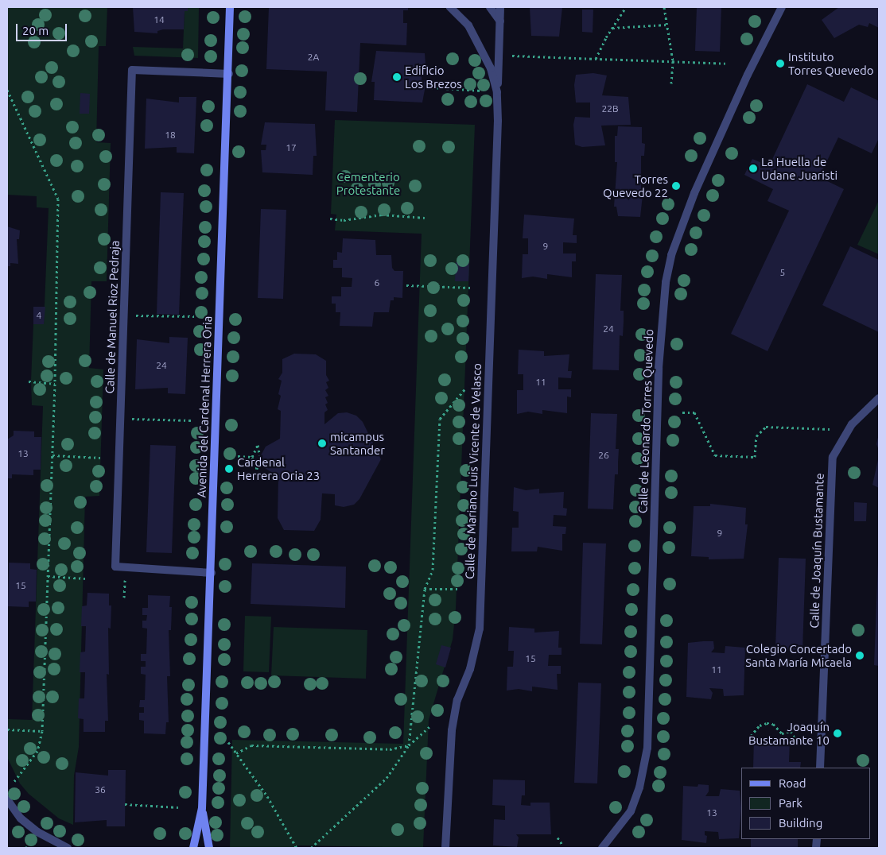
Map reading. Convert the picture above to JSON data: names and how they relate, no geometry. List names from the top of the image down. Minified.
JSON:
{"streets":{"main road":["Avenida del Cardenal Herrera Oria"],"street":["Calle de Manuel Rioz Pedraja","Calle de Leonardo Torres Quevedo","Calle de Mariano Luis Vicente de Velasco","Calle de Joaquín Bustamante"]},"crossings":[["Calle de Manuel Rioz Pedraja","Avenida del Cardenal Herrera Oria"]],"parks":["Cementerio Protestante"],"places":["Instituto Torres Quevedo","Edificio Los Brezos","La Huella de Udane Juaristi","Torres Quevedo 22","micampus Santander","Cardenal Herrera Oria 23","Colegio Concertado Santa María Micaela","Joaquín Bustamante 10"],"house_numbers":["14","2A","22B","18","17","9","5","6","4","24","24","11","13","26","9","15","15","11","36","13"],"legend":["Road","Park","Building"],"scale_bar":"20 m"}
